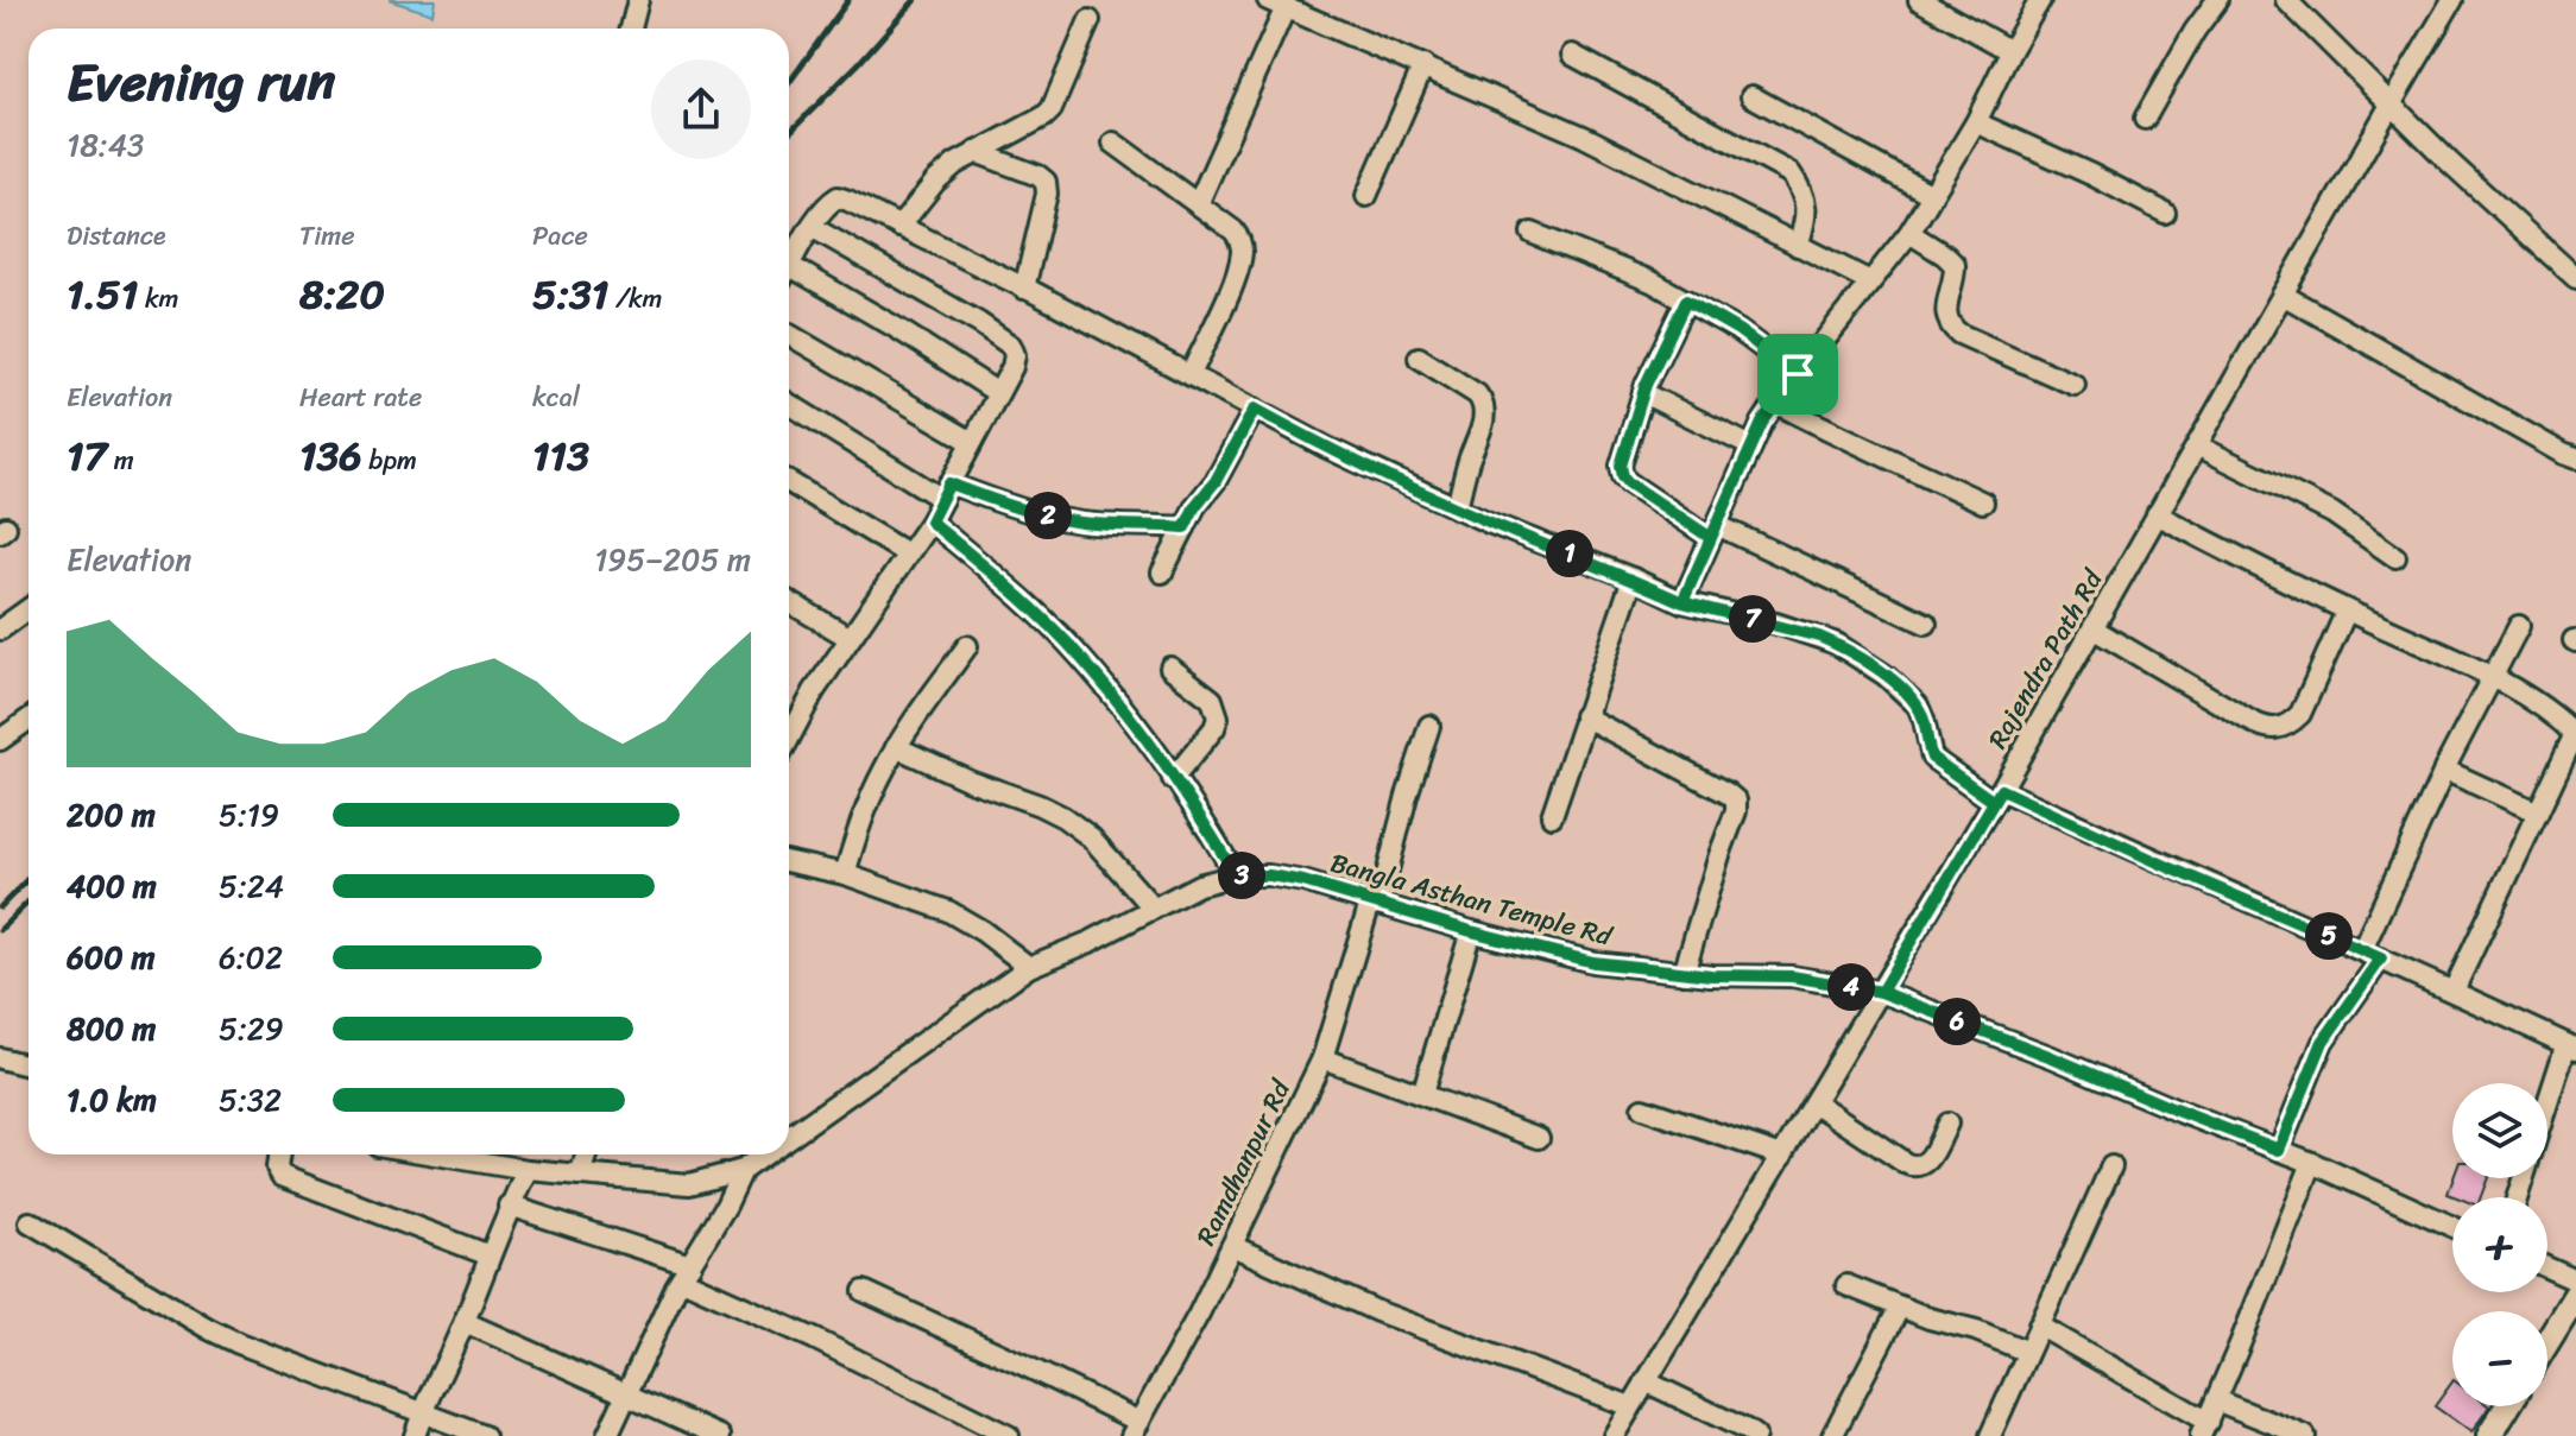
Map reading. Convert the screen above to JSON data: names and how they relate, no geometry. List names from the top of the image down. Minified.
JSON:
{"streets":{"street":["Rajendra Path Rd","Bangla Asthan Temple Rd","Ramdhanpur Rd"]},"crossings":[["Rajendra Path Rd","Bangla Asthan Temple Rd"],["Bangla Asthan Temple Rd","Ramdhanpur Rd"]],"page":{"heading":["Evening run","18:43"],"stats":[["Distance","1.51 km"],["Time","8:20"],["Pace","5:31 /km"],["Elevation","17 m"],["Heart rate","136 bpm"],["kcal","113"]],"pins":["2","1","7","3","5","4","6"],"chart":["Elevation","195–205 m"],"list":[{"name":"200 m","note":"5:19"},{"name":"400 m","note":"5:24"},{"name":"600 m","note":"6:02"},{"name":"800 m","note":"5:29"},{"name":"1.0 km","note":"5:32"}],"map_buttons":["+","−"]}}
